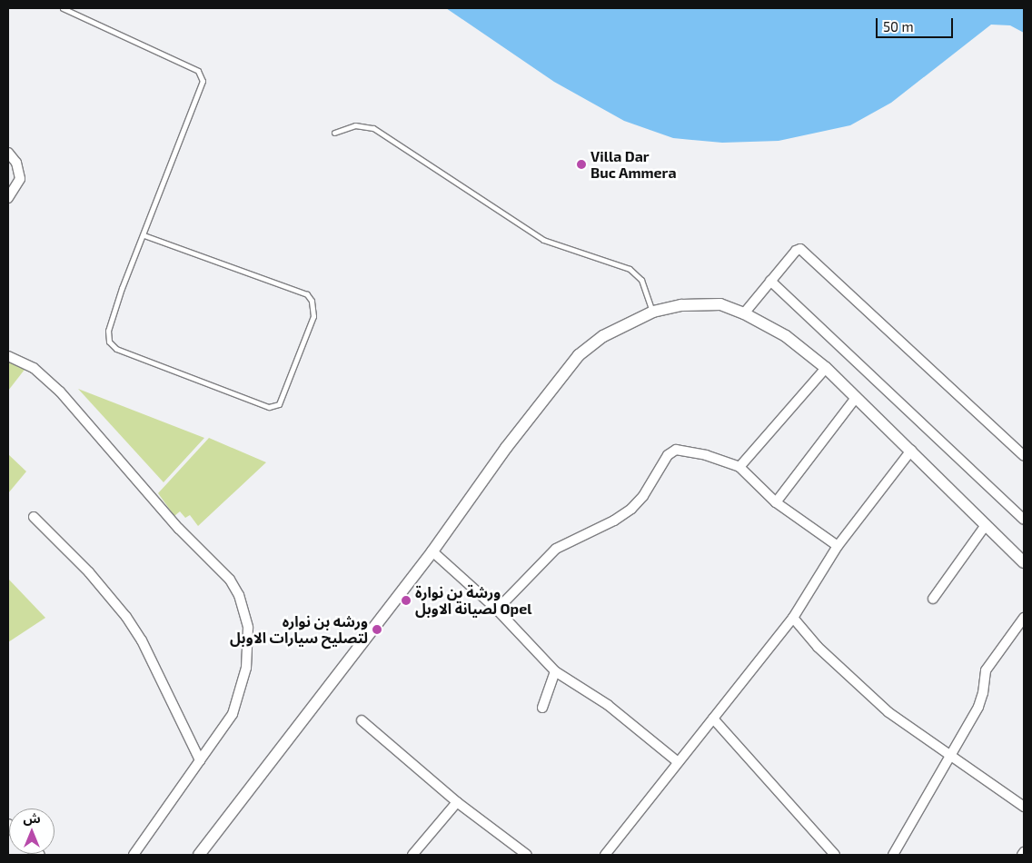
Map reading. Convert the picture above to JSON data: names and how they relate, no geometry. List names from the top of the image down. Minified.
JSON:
{"places":["Villa Dar Buc Ammera","ورشة بن نوارة لصيانة الاوبل Opel","ورشه بن نواره لتصليح سيارات الاوبل"],"scale_bar":"50 m","north":"top"}
